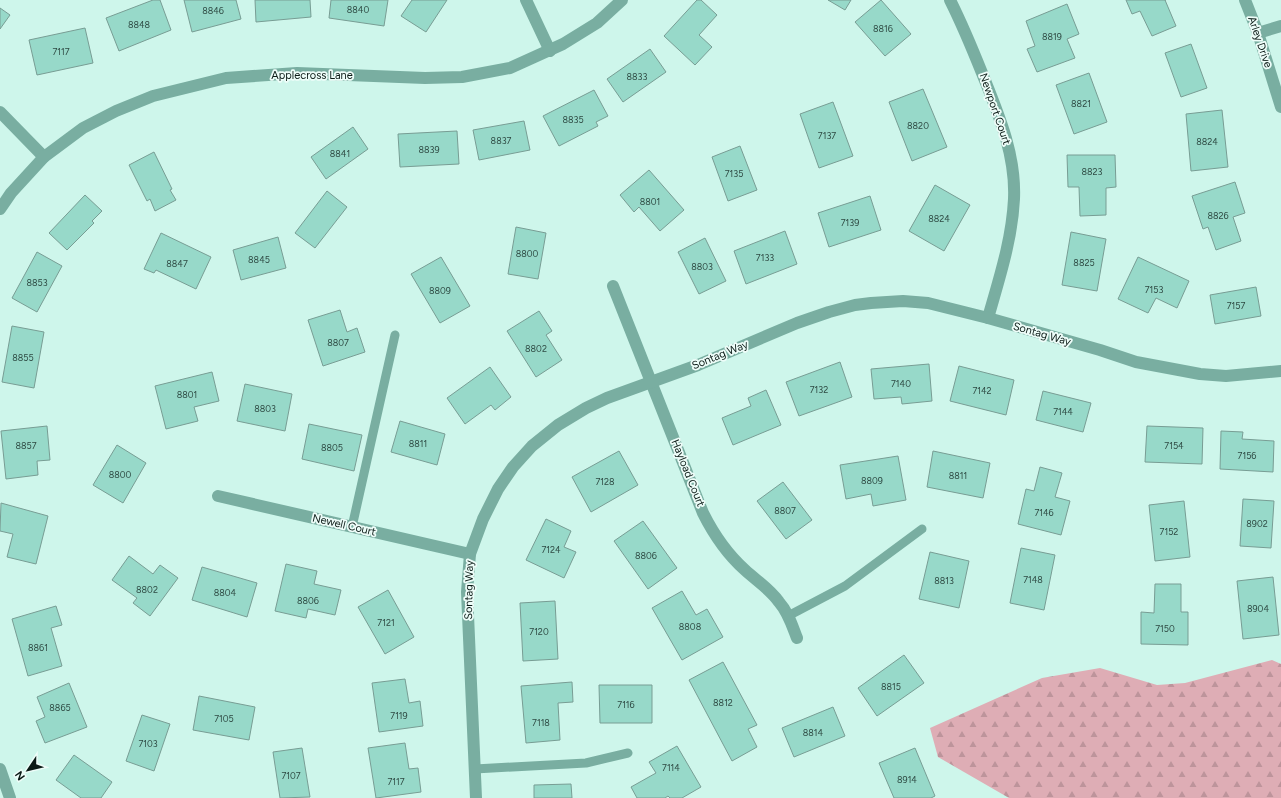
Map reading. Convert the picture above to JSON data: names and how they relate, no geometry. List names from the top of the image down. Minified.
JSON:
{"streets":{"street":["Arley Drive","Applecross Lane","Newport Court","Sontag Way","Hayload Court","Newell Court"]},"crossings":[["Newport Court","Sontag Way"],["Sontag Way","Hayload Court"],["Sontag Way","Newell Court"]],"house_numbers":["8840","8846","8848","8816","8819","7117","8833","8821","8835","8820","7137","8837","8824","8839","8841","8823","7135","8801","8826","8824","7139","8800","7133","8845","8825","8847","8803","8853","7153","8809","7157","8807","8802","8855","7140","7132","7142","8801","8803","7144","8811","8857","7154","8805","7156","8800","8811","8809","7128","8807","7146","8902","7152","7124","8806","7148","8813","8802","8804","8806","8904","7121","8808","7150","7120","8861","8815","8812","7116","8865","7119","7105","7118","8814","7103","7114","7107","8914","7117"],"north":"bottom left"}
